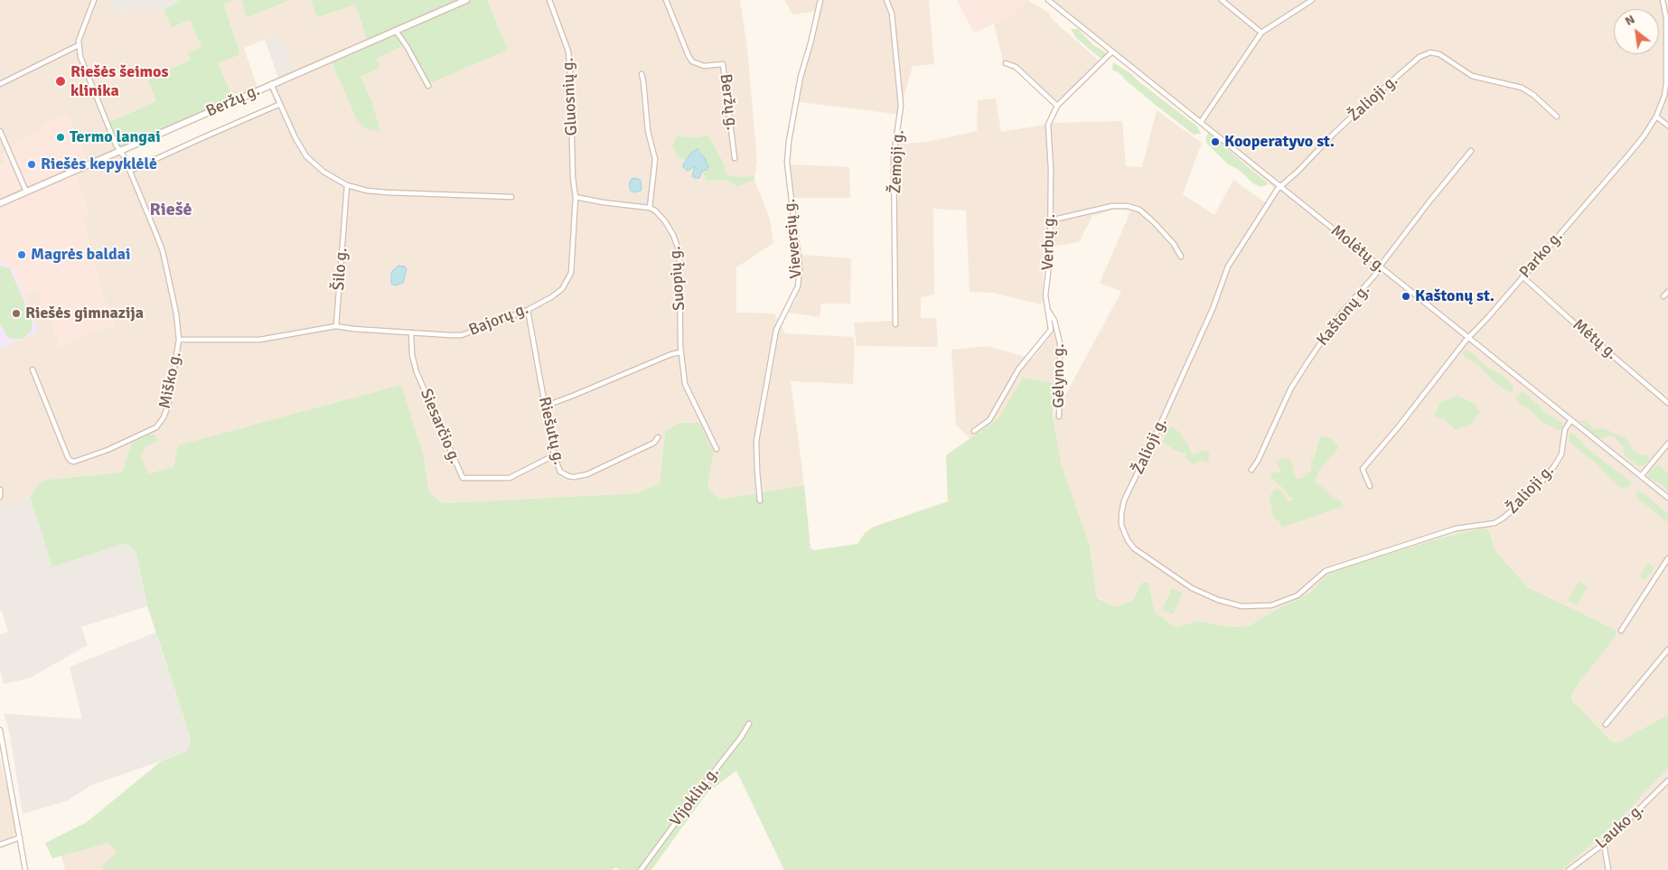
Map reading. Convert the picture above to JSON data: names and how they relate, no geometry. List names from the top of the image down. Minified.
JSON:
{"streets":{"main road":["Beržų g."],"street":["Gluosnių g.","Žalioji g.","Žemoji g.","Vieversių g.","Verbų g.","Molėtų g.","Parko g.","Šilo g.","Suopių g.","Kaštonų g.","Bajorų g.","Mėtų g.","Gėlyno g.","Miško g.","Siesarčio g.","Riešutų g.","Vijoklių g.","Lauko g."]},"crossings":[["Gluosnių g.","Bajorų g."],["Žalioji g.","Molėtų g."],["Beržų g.","Miško g."],["Verbų g.","Molėtų g."],["Verbų g.","Gėlyno g."],["Molėtų g.","Parko g."],["Molėtų g.","Kaštonų g."],["Parko g.","Mėtų g."],["Šilo g.","Bajorų g."],["Bajorų g.","Siesarčio g."],["Bajorų g.","Riešutų g."],["Siesarčio g.","Riešutų g."]],"districts":["Riešė"],"places":["Riešės šeimos klinika","Termo langai","Kooperatyvo st.","Riešės kepyklėlė","Magrės baldai","Kaštonų st.","Riešės gimnazija"],"north":"top left"}
